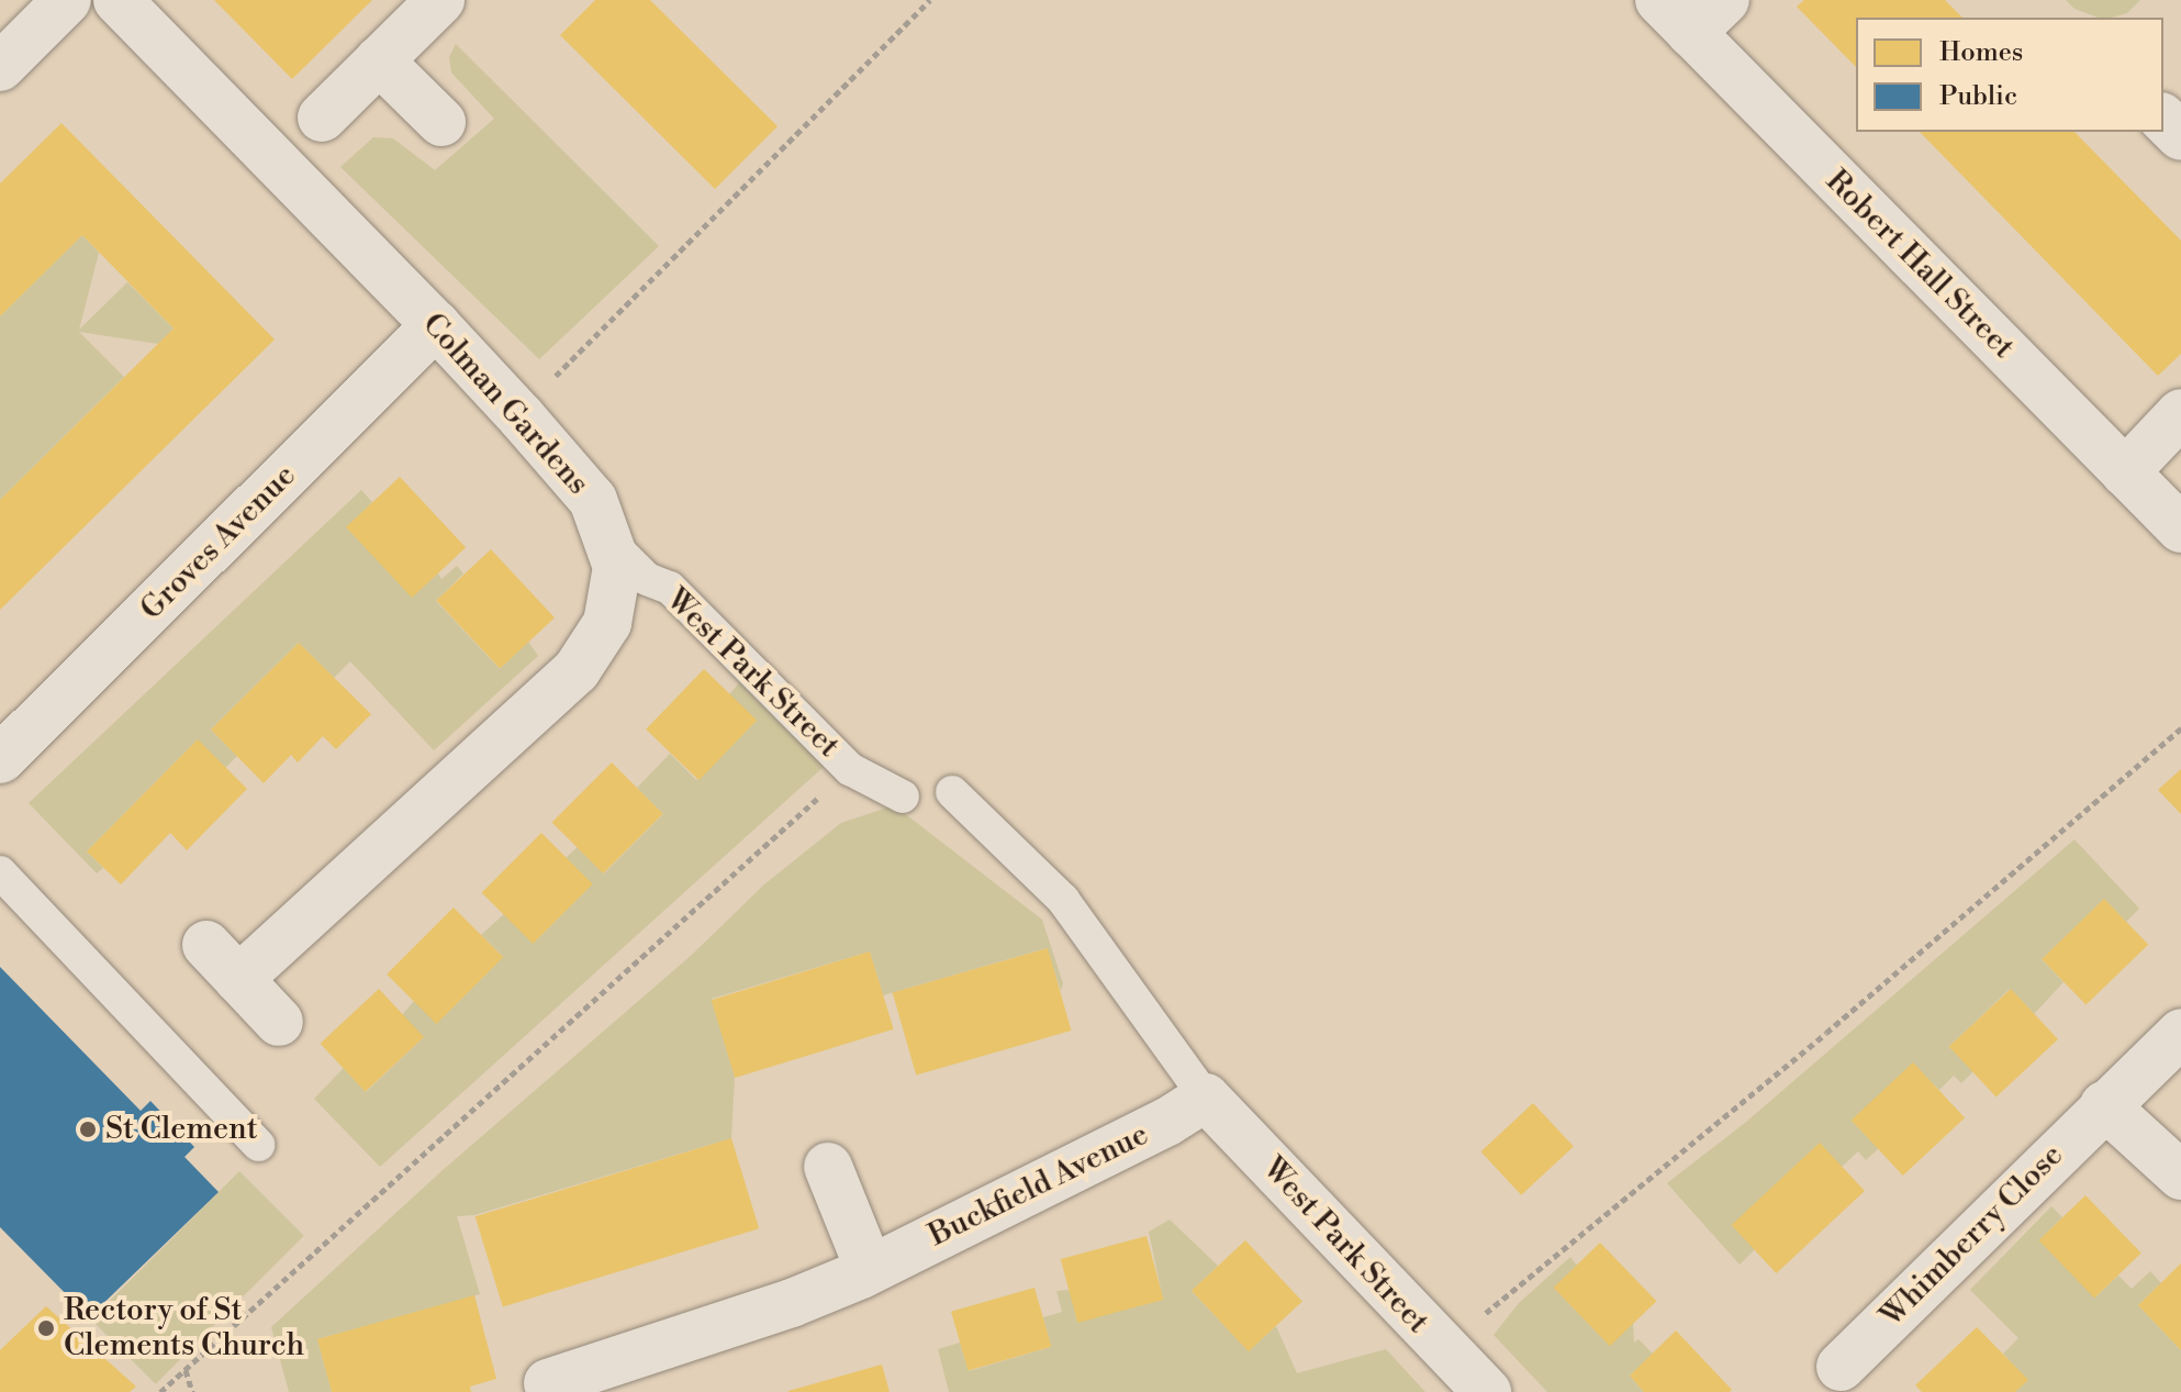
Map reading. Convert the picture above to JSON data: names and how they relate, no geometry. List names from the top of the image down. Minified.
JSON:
{"streets":{"street":["Robert Hall Street","Colman Gardens","Groves Avenue","West Park Street","Buckfield Avenue","Whimberry Close"]},"crossings":[["Colman Gardens","Groves Avenue"],["Colman Gardens","West Park Street"],["West Park Street","Buckfield Avenue"]],"places":["St Clement","Rectory of St Clements Church"],"legend":["Homes","Public"]}
